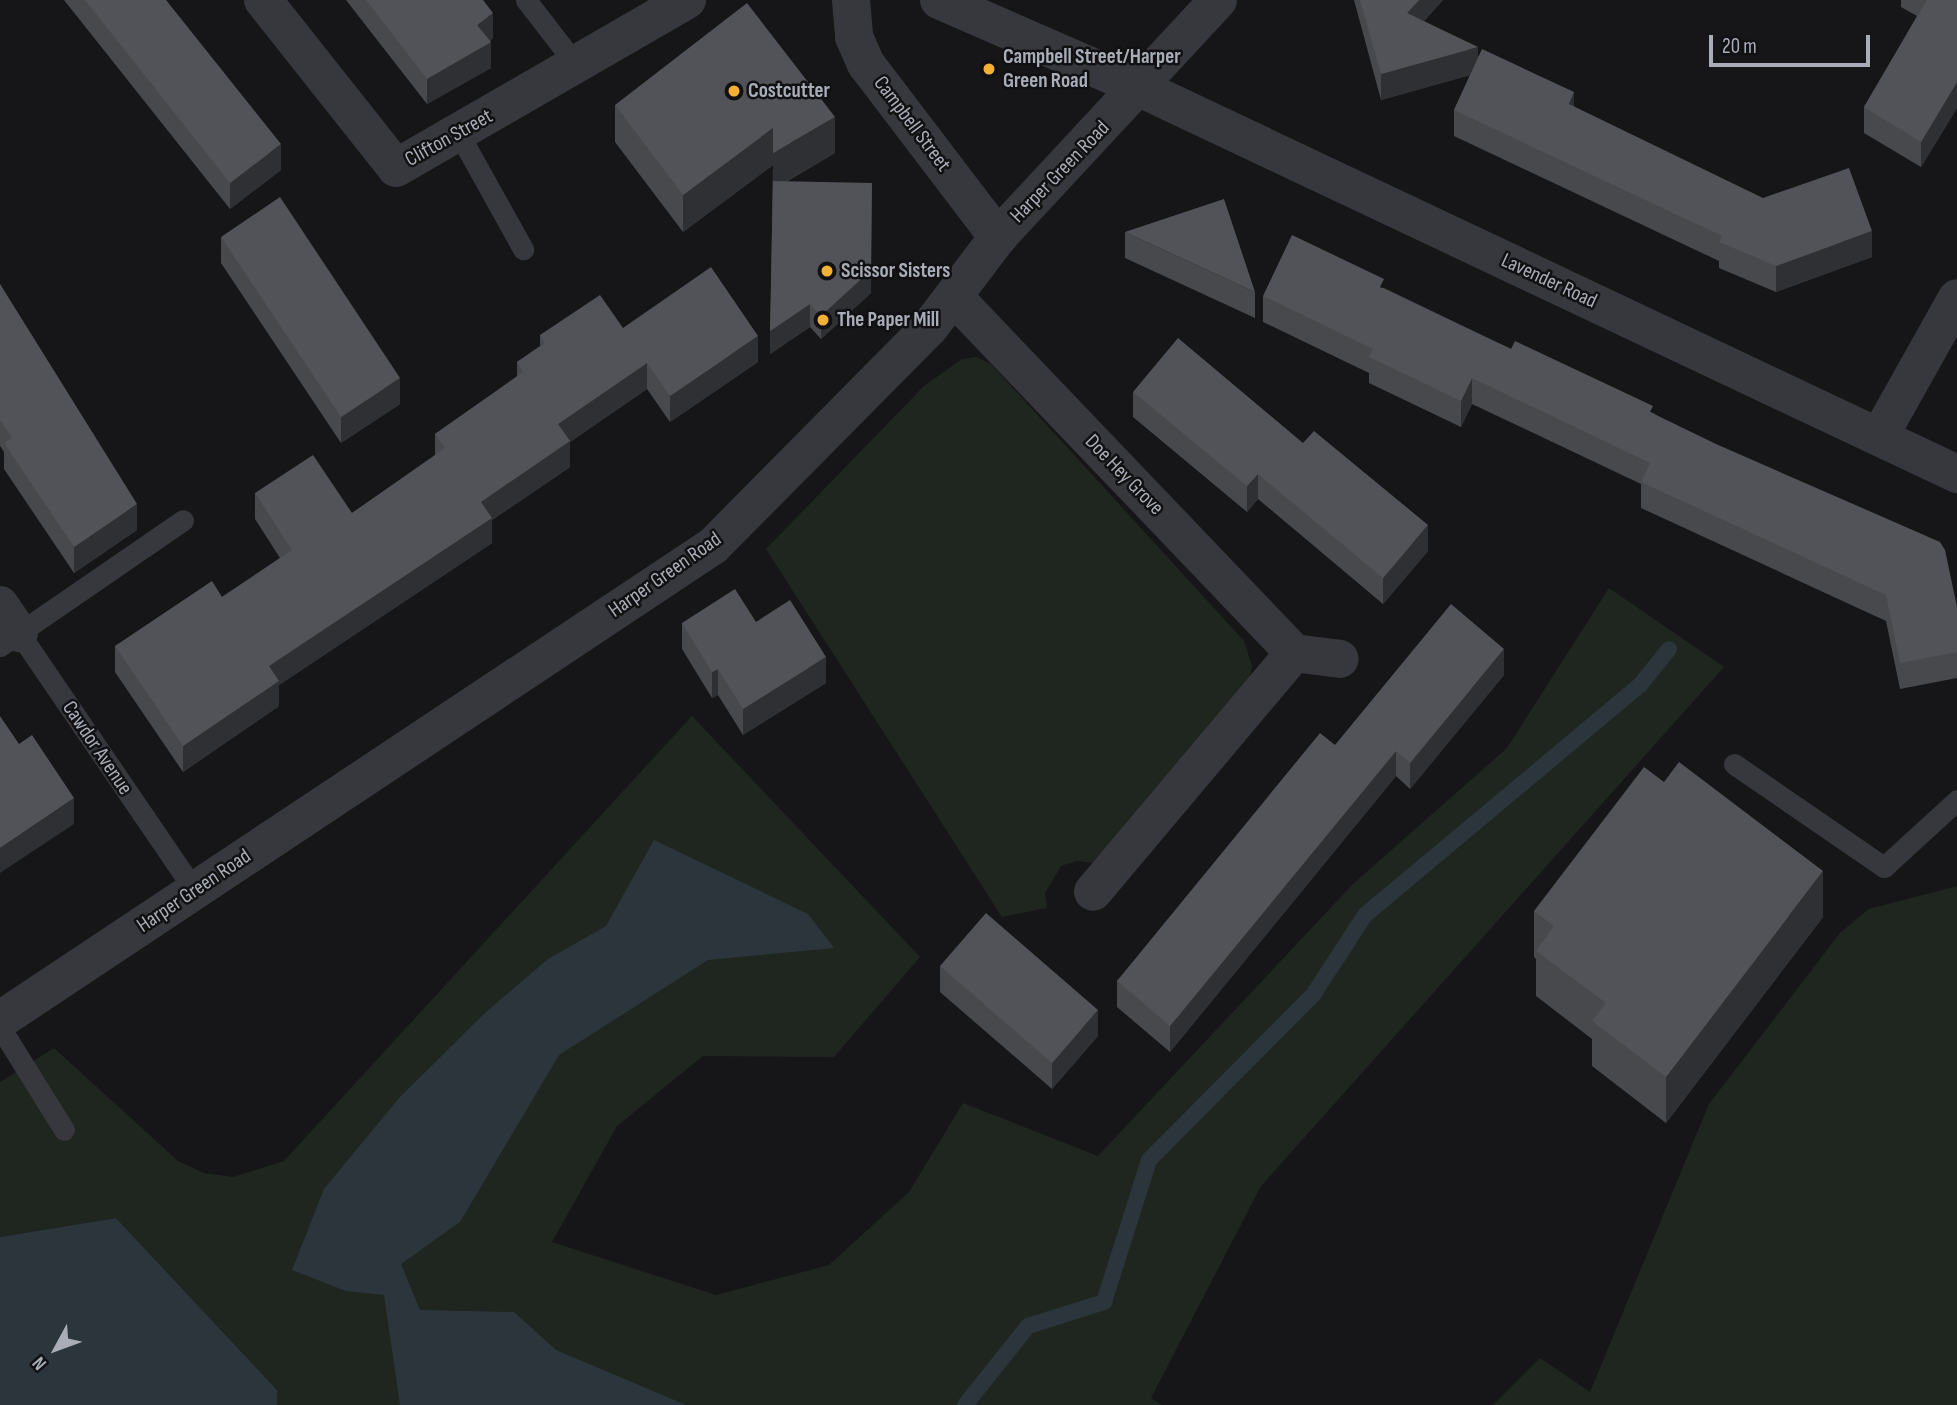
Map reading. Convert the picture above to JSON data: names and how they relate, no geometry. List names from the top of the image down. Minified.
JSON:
{"streets":{"street":["Campbell Street","Clifton Street","Harper Green Road","Lavender Road","Doe Hey Grove"],"lane":["Cawdor Avenue"]},"crossings":[["Campbell Street","Harper Green Road"],["Harper Green Road","Lavender Road"],["Harper Green Road","Doe Hey Grove"],["Harper Green Road","Cawdor Avenue"]],"places":["Campbell Street/Harper Green Road","Costcutter","Scissor Sisters","The Paper Mill"],"scale_bar":"20 m","north":"bottom left"}
